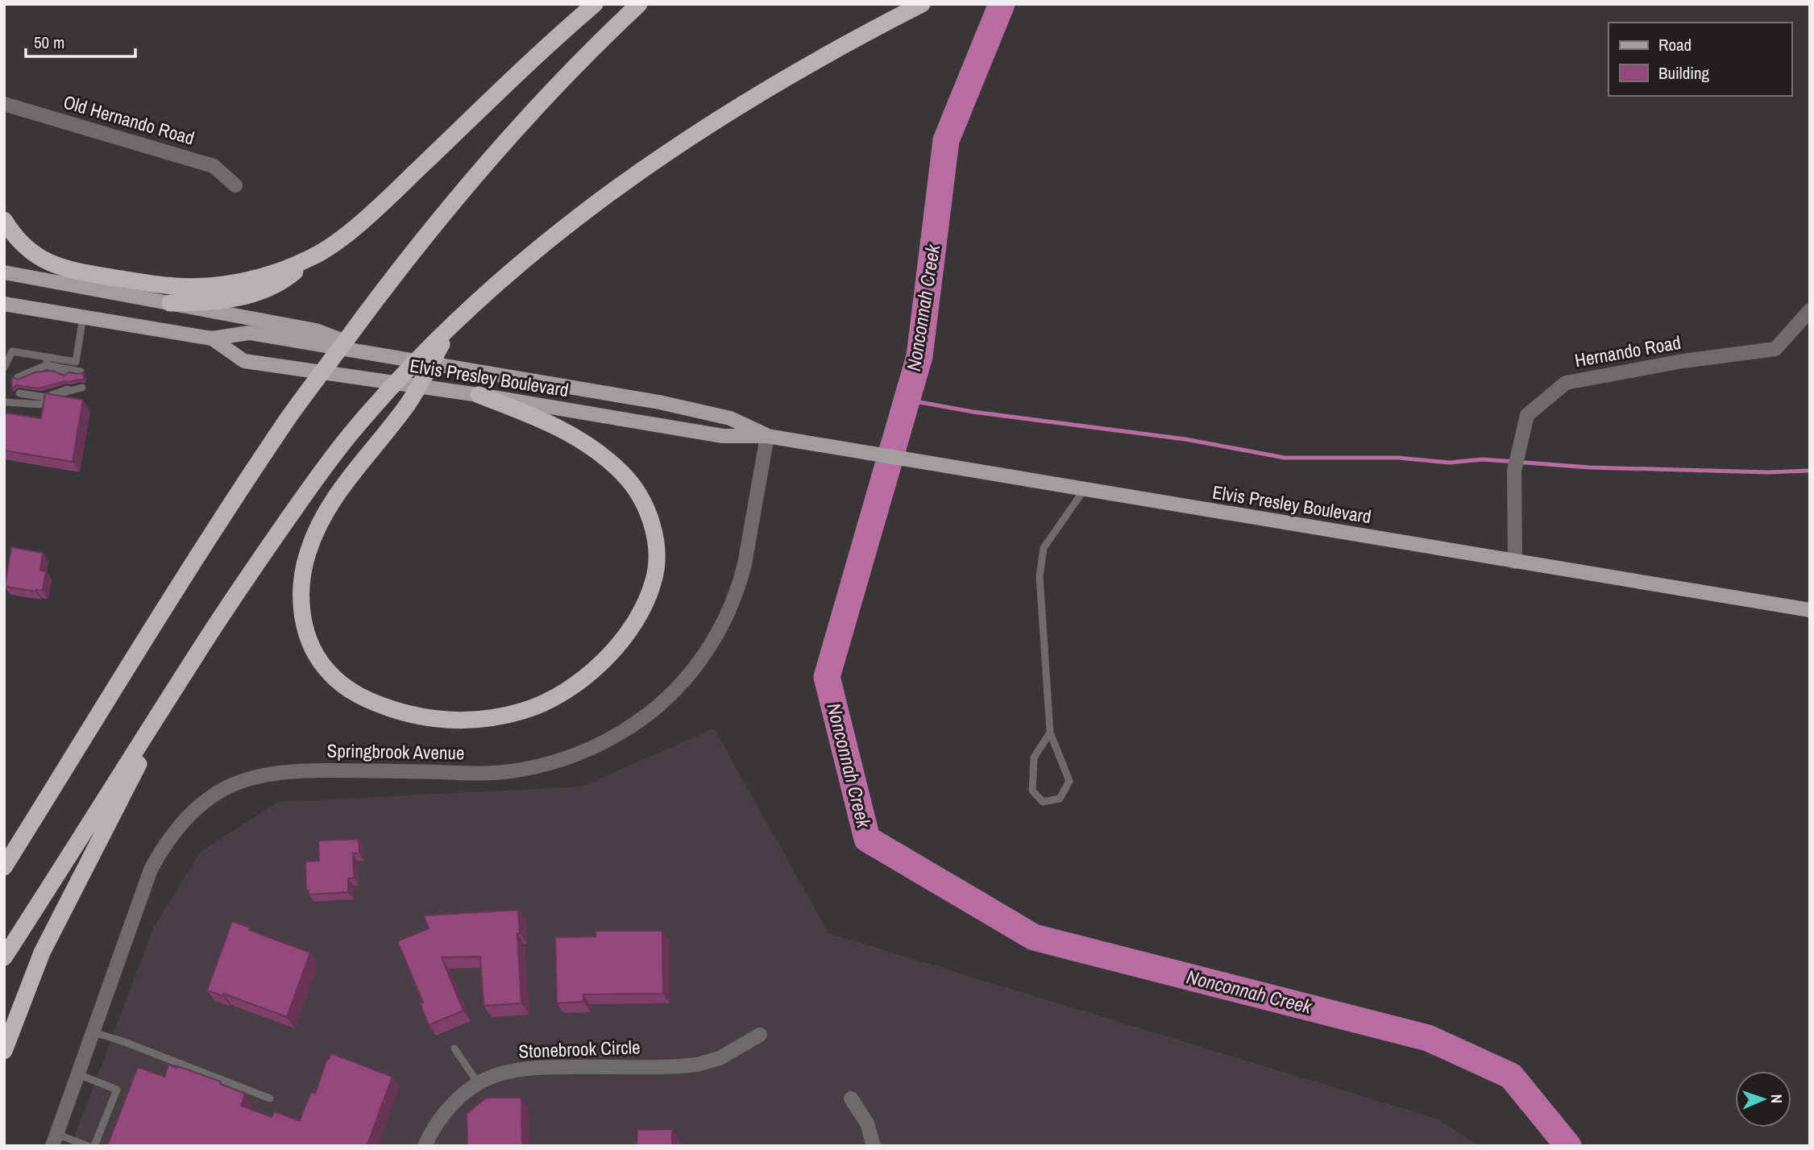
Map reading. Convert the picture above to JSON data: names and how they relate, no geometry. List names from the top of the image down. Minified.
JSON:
{"streets":{"main road":["Elvis Presley Boulevard"],"street":["Old Hernando Road","Hernando Road","Springbrook Avenue","Stonebrook Circle"]},"crossings":[["Hernando Road","Elvis Presley Boulevard"],["Elvis Presley Boulevard","Springbrook Avenue"]],"water":["Nonconnah Creek"],"legend":["Road","Building"],"scale_bar":"50 m","north":"right"}
